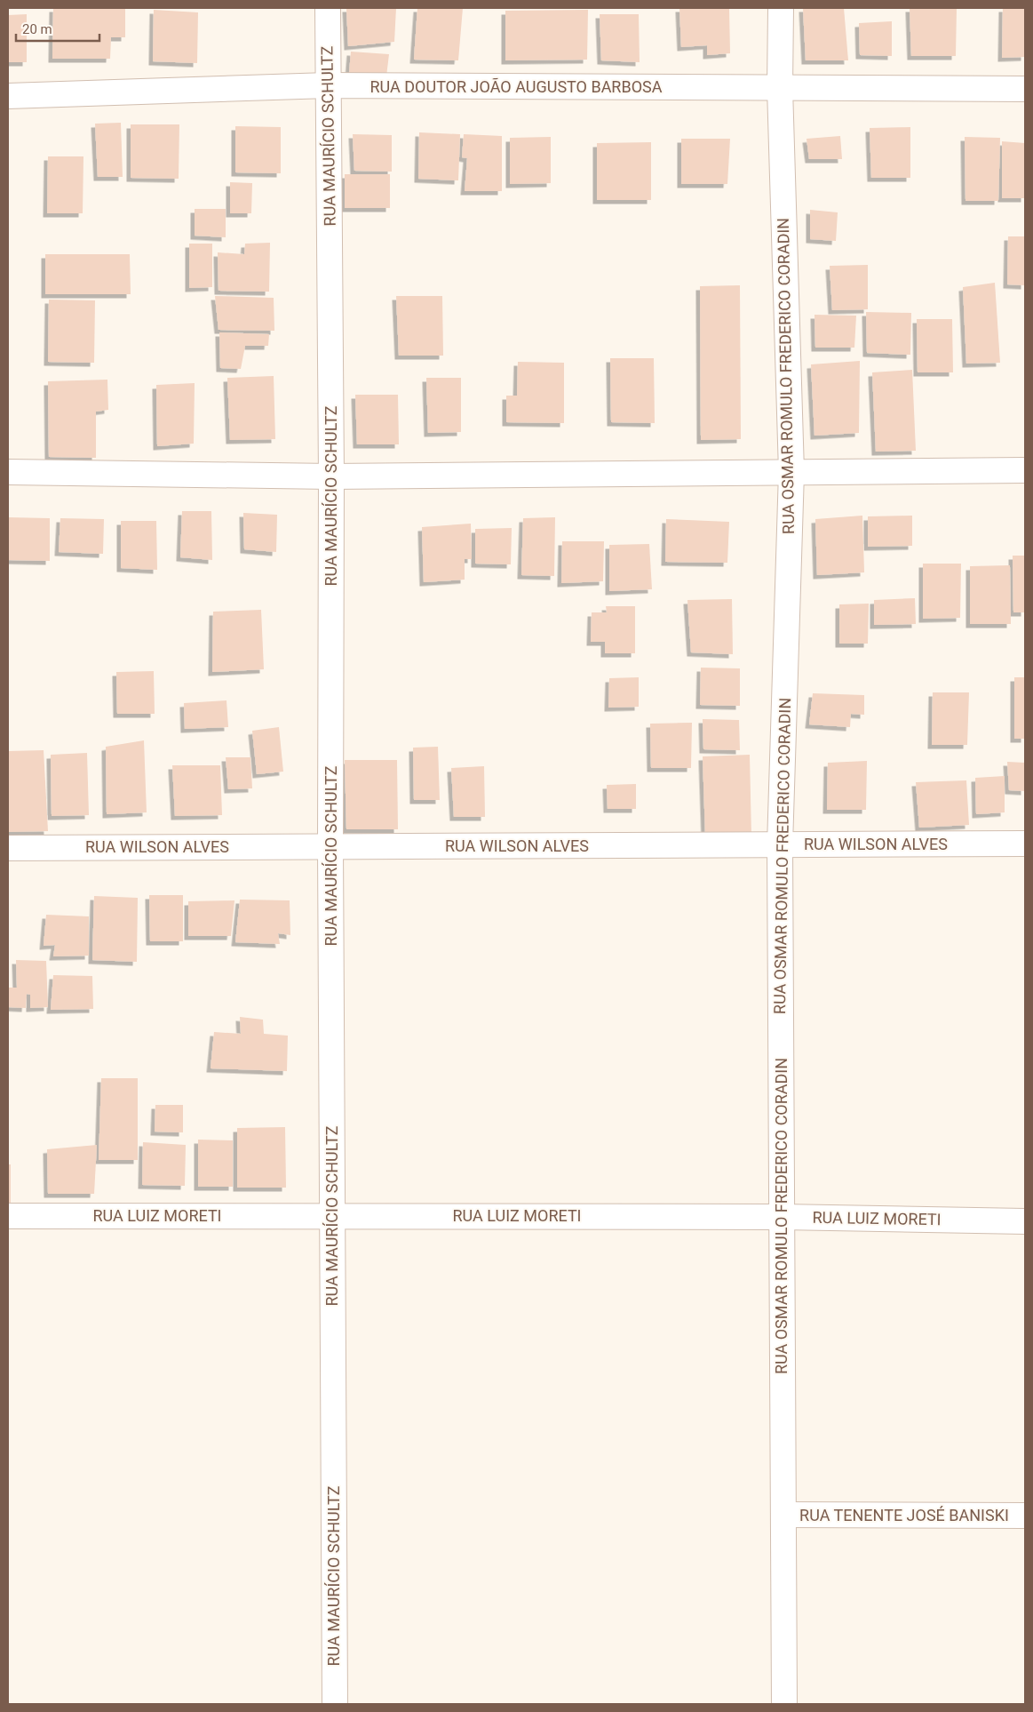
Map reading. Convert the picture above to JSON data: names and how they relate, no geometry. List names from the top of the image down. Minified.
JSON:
{"streets":{"street":["RUA DOUTOR JOÃO AUGUSTO BARBOSA","RUA MAURÍCIO SCHULTZ","RUA OSMAR ROMULO FREDERICO CORADIN","RUA WILSON ALVES","RUA LUIZ MORETI","RUA TENENTE JOSÉ BANISKI"]},"crossings":[["RUA DOUTOR JOÃO AUGUSTO BARBOSA","RUA MAURÍCIO SCHULTZ"],["RUA DOUTOR JOÃO AUGUSTO BARBOSA","RUA OSMAR ROMULO FREDERICO CORADIN"],["RUA MAURÍCIO SCHULTZ","RUA WILSON ALVES"],["RUA MAURÍCIO SCHULTZ","RUA LUIZ MORETI"],["RUA OSMAR ROMULO FREDERICO CORADIN","RUA WILSON ALVES"],["RUA OSMAR ROMULO FREDERICO CORADIN","RUA LUIZ MORETI"],["RUA OSMAR ROMULO FREDERICO CORADIN","RUA TENENTE JOSÉ BANISKI"]],"scale_bar":"20 m"}
